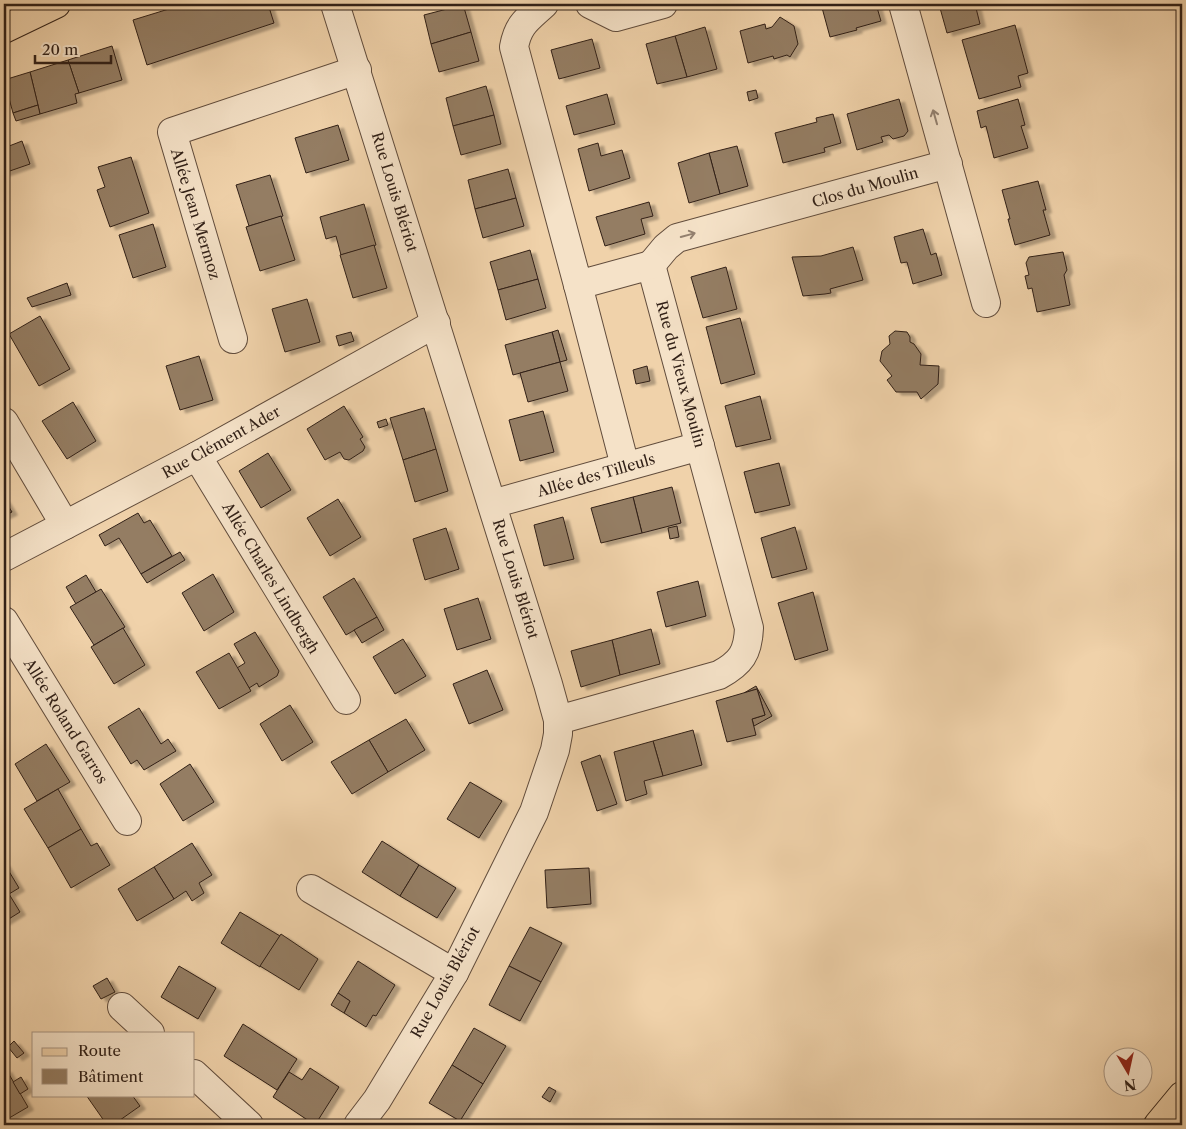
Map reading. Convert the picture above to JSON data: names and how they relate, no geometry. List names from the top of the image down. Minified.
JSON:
{"streets":{"street":["Clos du Moulin","Rue Louis Blériot","Allée Jean Mermoz","Rue du Vieux Moulin","Rue Clément Ader","Allée des Tilleuls","Allée Charles Lindbergh","Allée Roland Garros"]},"crossings":[["Clos du Moulin","Rue du Vieux Moulin"],["Rue Louis Blériot","Allée Jean Mermoz"],["Rue Louis Blériot","Rue du Vieux Moulin"],["Rue Louis Blériot","Rue Clément Ader"],["Rue Louis Blériot","Allée des Tilleuls"],["Rue du Vieux Moulin","Allée des Tilleuls"],["Rue Clément Ader","Allée Charles Lindbergh"]],"one_way":["Clos du Moulin"],"legend":["Route","Bâtiment"],"scale_bar":"20 m","north":"bottom"}
